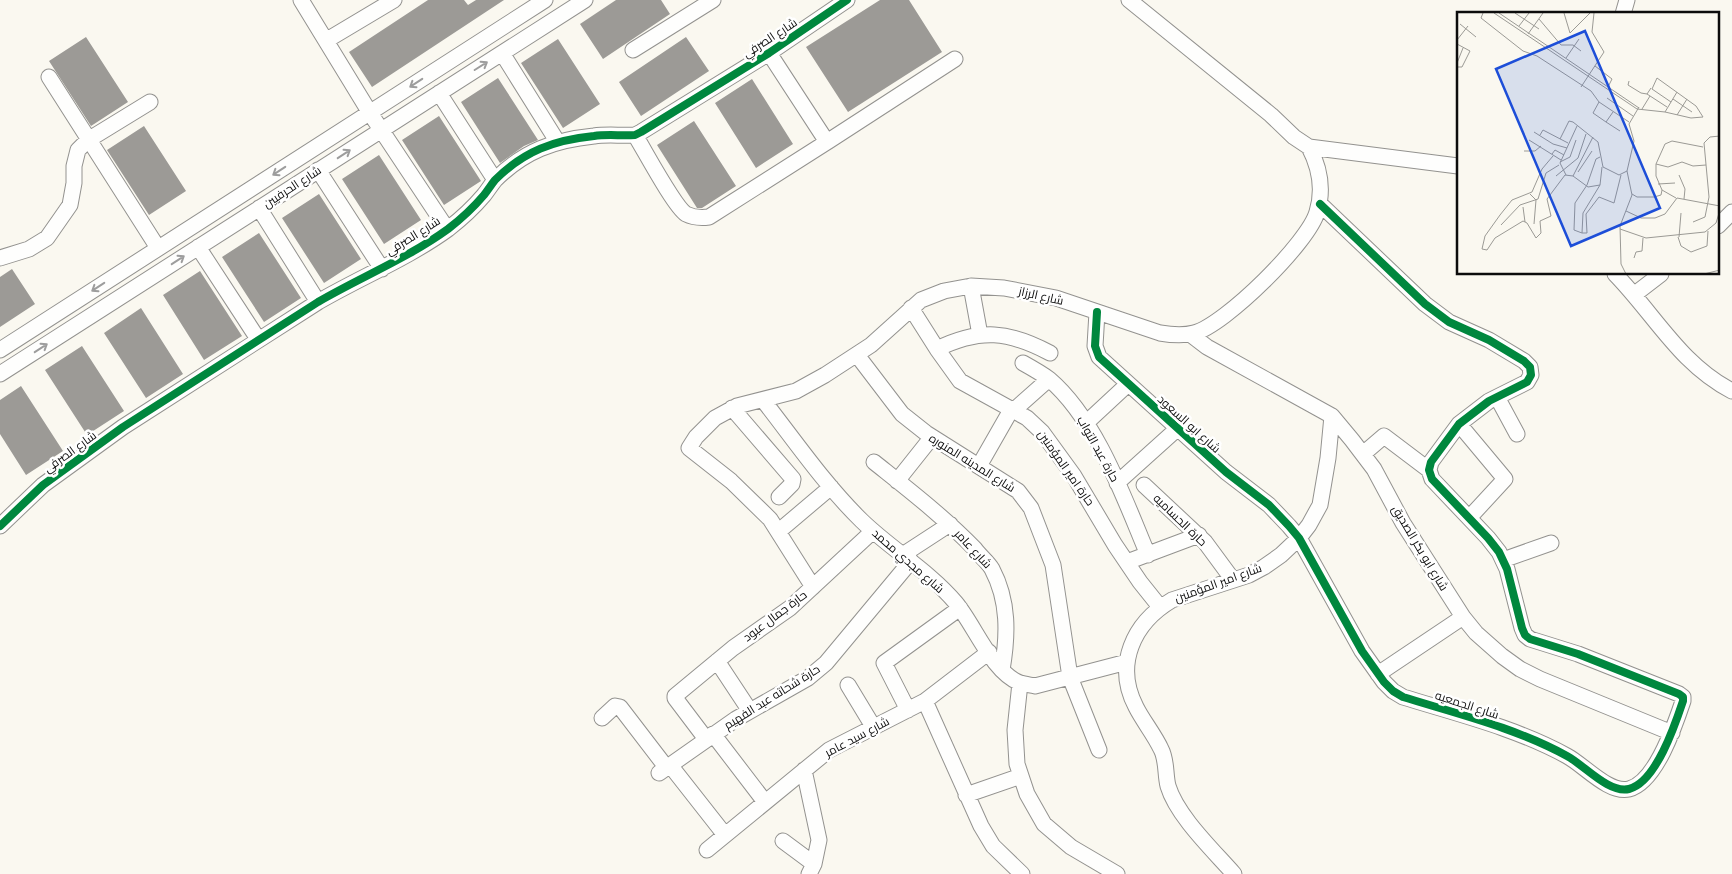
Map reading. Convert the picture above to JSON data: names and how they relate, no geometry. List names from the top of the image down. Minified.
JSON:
{"streets":{"street":["شارع الصرفي","شارع الحرفيين","شارع الرزاز","شارع ابو السعود","حارة عبد التواب","شارع المدينه المنوره","حارة امير المؤمنين","حارة الحساميه","شارع ابو بكر الصديق","شارع عامر","شارع مجدي محمد","شارع امير المؤمنين","حارة جمال عبود","حارة شحاته عبد الفهيم","شارع الجمعيه","شارع سيد عامر"]},"crossings":[["شارع الرزاز","شارع ابو السعود"],["شارع الرزاز","شارع المدينه المنوره"],["شارع الرزاز","حارة امير المؤمنين"],["شارع الرزاز","شارع ابو بكر الصديق"],["شارع الرزاز","شارع مجدي محمد"],["شارع ابو السعود","شارع امير المؤمنين"],["شارع ابو السعود","شارع الجمعيه"],["حارة امير المؤمنين","شارع امير المؤمنين"],["حارة الحساميه","شارع امير المؤمنين"],["شارع ابو بكر الصديق","شارع امير المؤمنين"],["شارع ابو بكر الصديق","شارع الجمعيه"],["شارع عامر","شارع مجدي محمد"],["شارع عامر","حارة شحاته عبد الفهيم"],["شارع مجدي محمد","حارة جمال عبود"],["شارع مجدي محمد","حارة شحاته عبد الفهيم"],["شارع مجدي محمد","شارع سيد عامر"],["شارع امير المؤمنين","شارع الجمعيه"],["حارة جمال عبود","حارة شحاته عبد الفهيم"]]}
